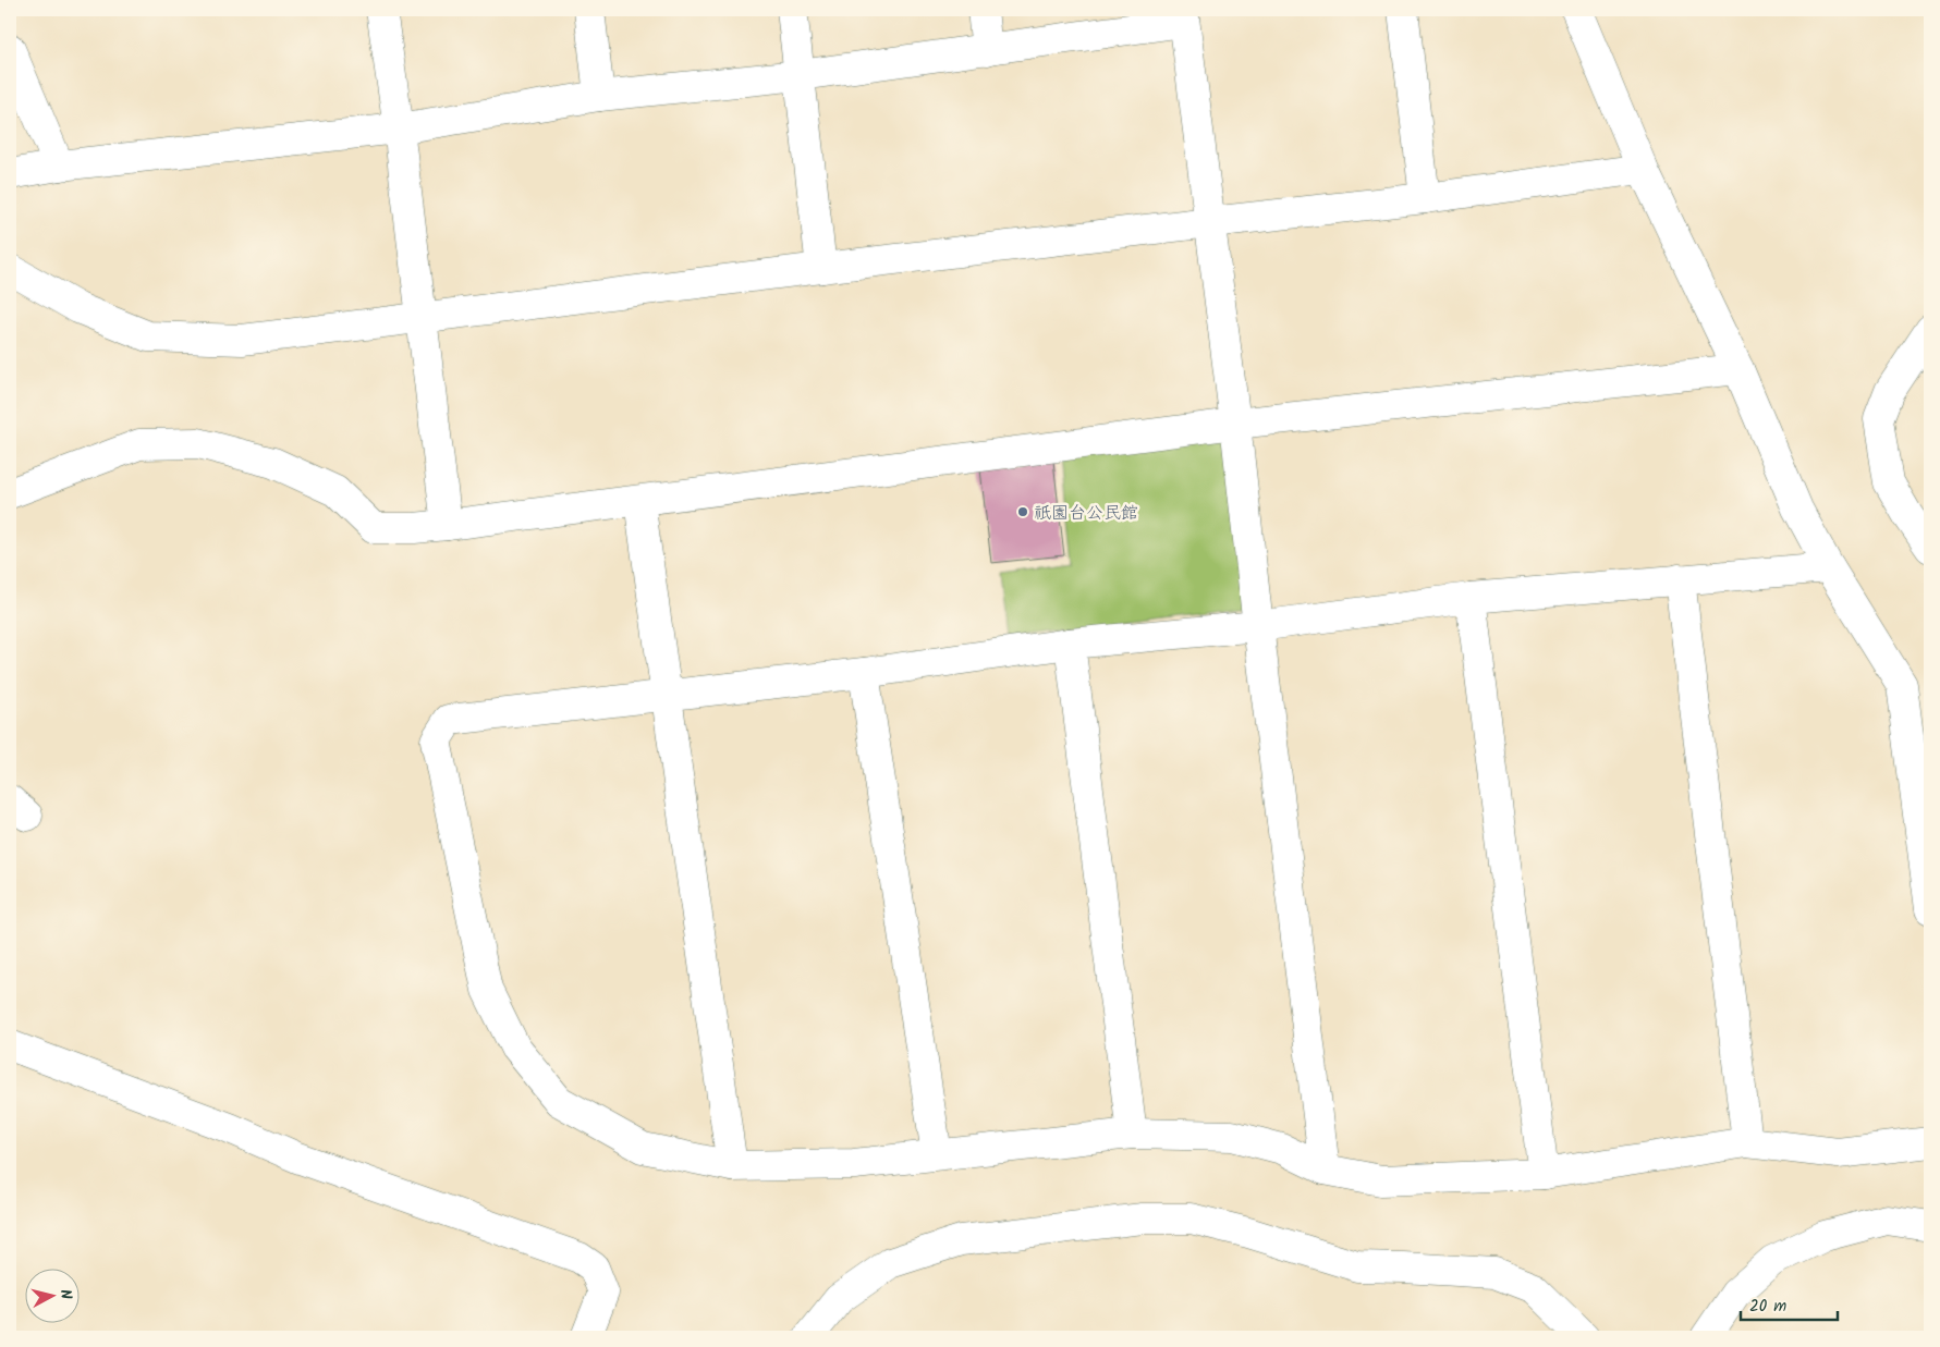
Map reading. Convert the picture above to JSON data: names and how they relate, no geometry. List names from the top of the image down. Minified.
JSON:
{"places":["祇園台公民館"],"scale_bar":"20 m","north":"right"}
